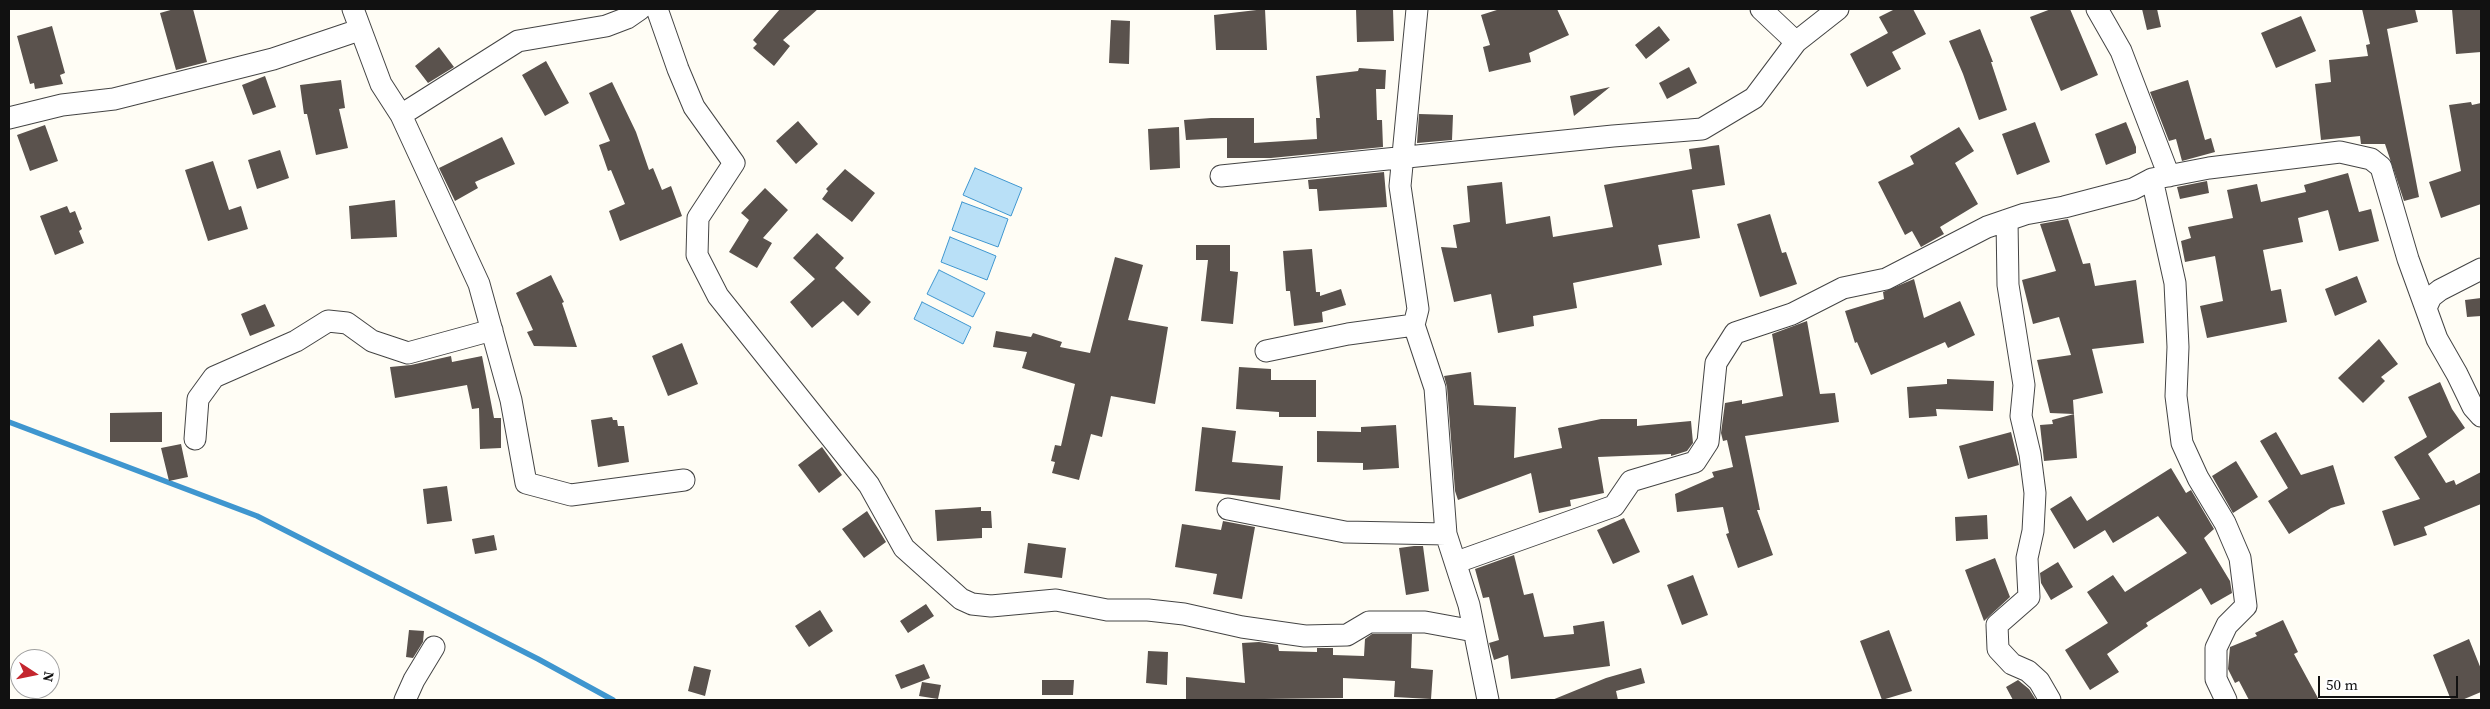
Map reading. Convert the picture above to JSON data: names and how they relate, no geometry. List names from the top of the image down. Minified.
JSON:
{"scale_bar":"50 m","north":"right"}
